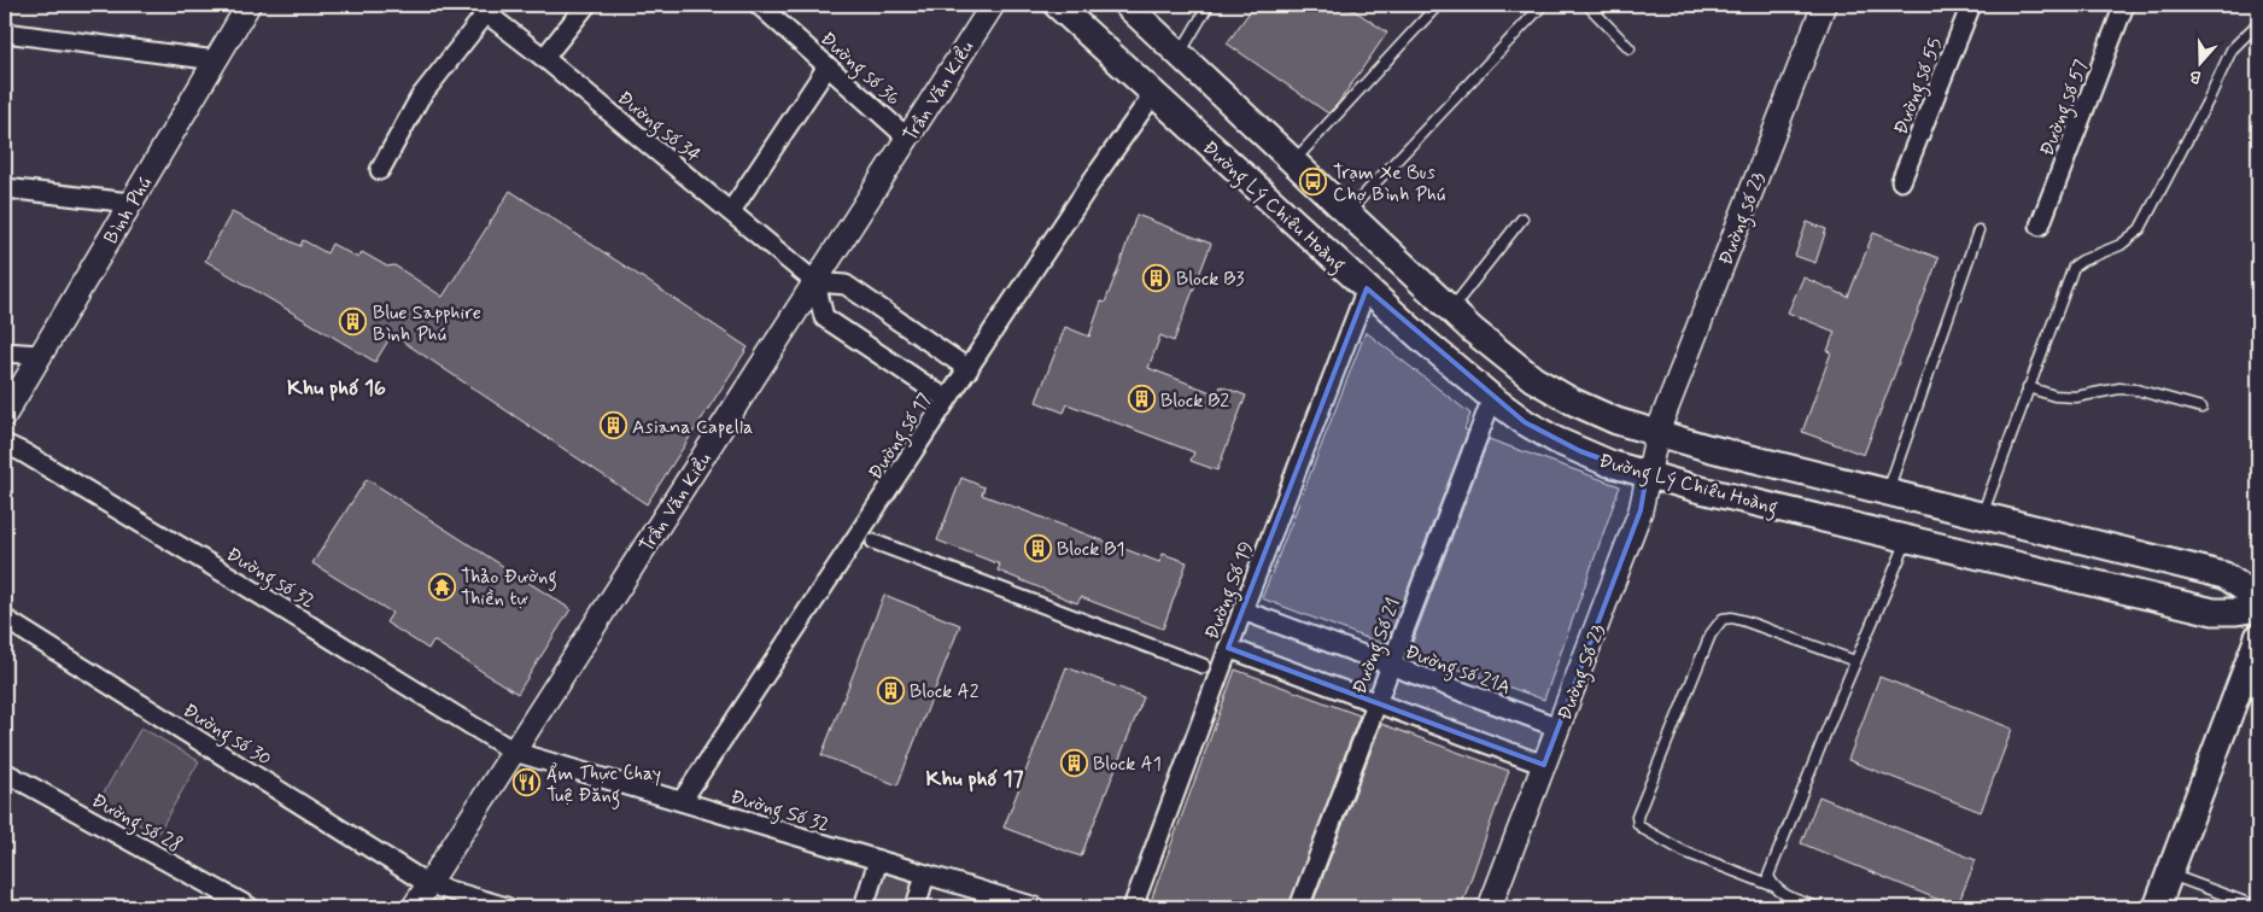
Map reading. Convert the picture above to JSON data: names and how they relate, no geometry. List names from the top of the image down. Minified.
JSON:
{"streets":{"main road":["Đường Lý Chiêu Hoàng"],"street":["Đường số 36","Đường số 55","Trần Văn Kiểu","Đường số 57","Đường số 34","Bình Phú","Đường số 23","Đường số 17","Đường số 32","Đường Số 19","Đường Số 21","Đường số 21A","Đường Số 23","Đường số 30","Đường Số 32","Đường số 28"]},"crossings":[["Đường số 36","Trần Văn Kiểu"],["Trần Văn Kiểu","Đường số 34"],["Trần Văn Kiểu","Đường số 32"],["Trần Văn Kiểu","Đường số 30"],["Trần Văn Kiểu","Đường Số 32"],["Đường Lý Chiêu Hoàng","Đường số 23"],["Đường Lý Chiêu Hoàng","Đường số 17"],["Đường Lý Chiêu Hoàng","Đường Số 19"],["Đường Lý Chiêu Hoàng","Đường Số 21"],["Đường Lý Chiêu Hoàng","Đường Số 23"],["Đường số 23","Đường Số 23"],["Đường số 17","Đường Số 32"],["Đường số 32","Đường Số 32"],["Đường Số 19","Đường số 21A"],["Đường Số 21","Đường số 21A"],["Đường số 21A","Đường Số 23"]],"districts":["Khu phố 16","Khu phố 17"],"places":{"bus stop":["Trạm Xe Bus Chợ Bình Phú"],"building":["Block B3","Blue Sapphire Bình Phú","Block B2","Asiana Capella","Block B1","Block A2","Block A1"],"temple":["Thảo Đường Thiền tự"],"restaurant":["Ẩm Thực Chay Tuệ Đăng"]},"north":"bottom"}
